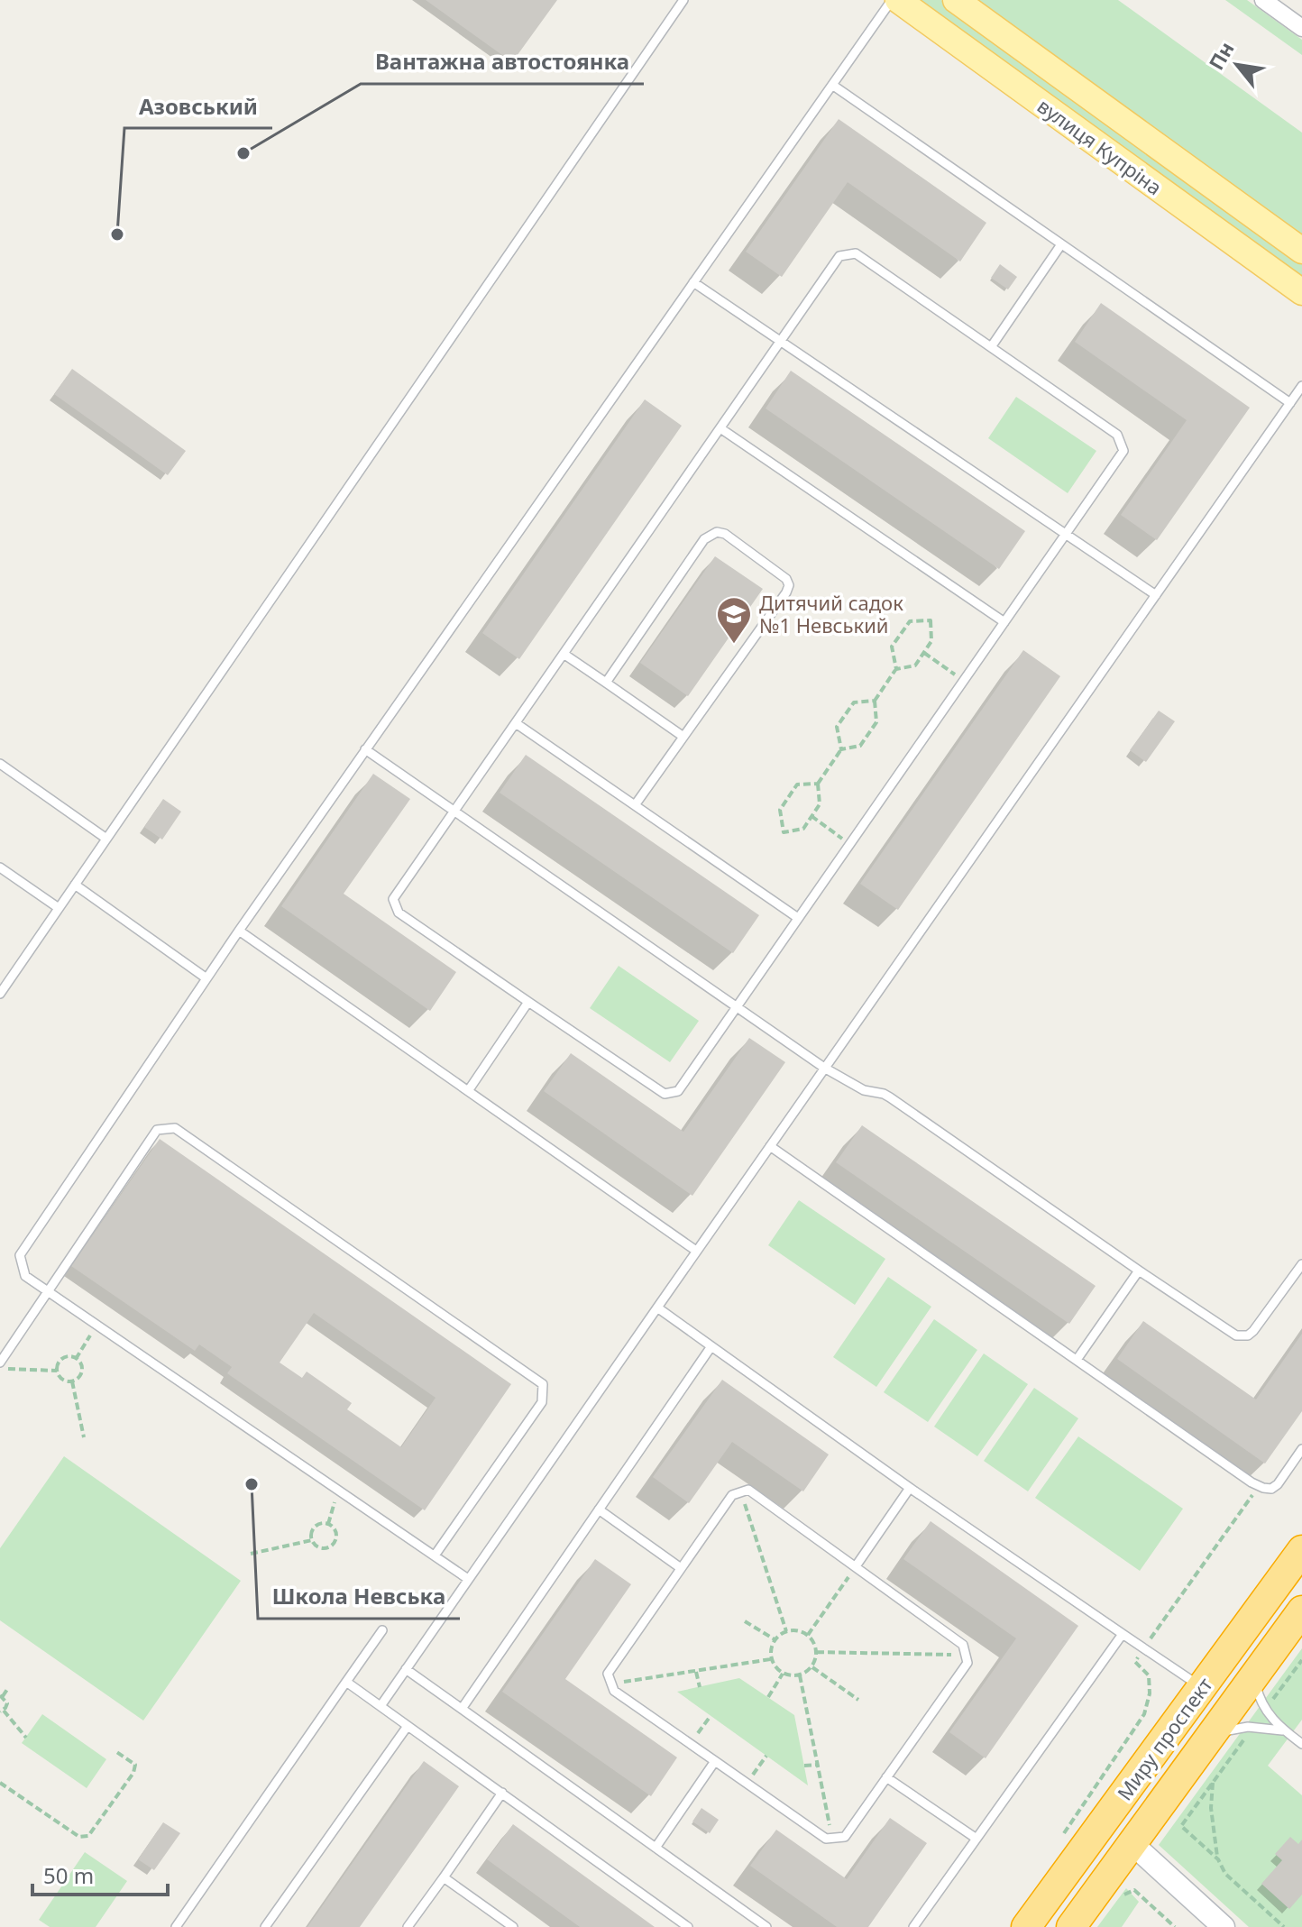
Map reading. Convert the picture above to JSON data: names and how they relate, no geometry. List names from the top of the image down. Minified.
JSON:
{"streets":{"highway":["Миру проспект"],"main road":["вулиця Купріна"]},"places":{"other":["Вантажна автостоянка","Азовський","Школа Невська"],"school or university":["Дитячий садок №1 Невський"]},"scale_bar":"50 m","north":"top left"}
